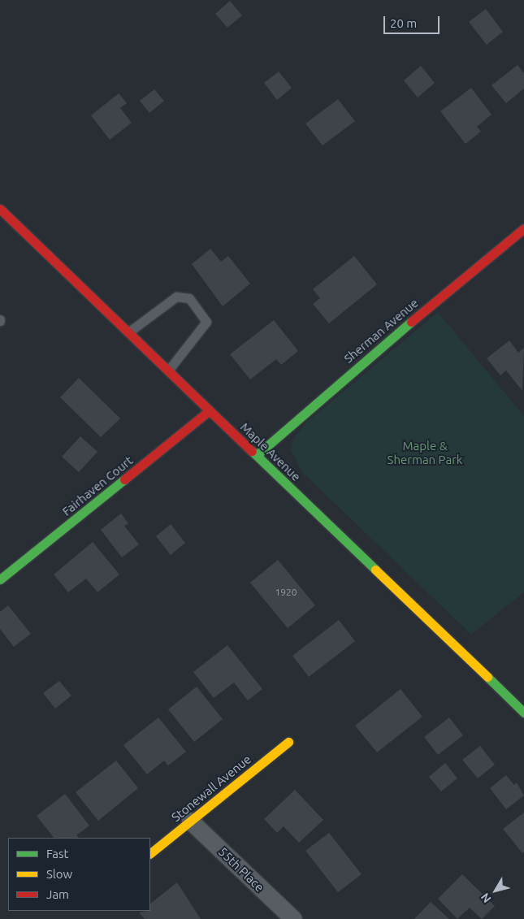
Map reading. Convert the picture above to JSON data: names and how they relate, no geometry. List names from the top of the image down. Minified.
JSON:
{"streets":{"street":["Sherman Avenue","Maple Avenue","Fairhaven Court","Stonewall Avenue","55th Place"]},"crossings":[["Sherman Avenue","Maple Avenue"],["Maple Avenue","Fairhaven Court"],["Stonewall Avenue","55th Place"]],"parks":["Maple & Sherman Park"],"house_numbers":["1920"],"legend":["Fast","Slow","Jam"],"scale_bar":"20 m","north":"bottom left"}
